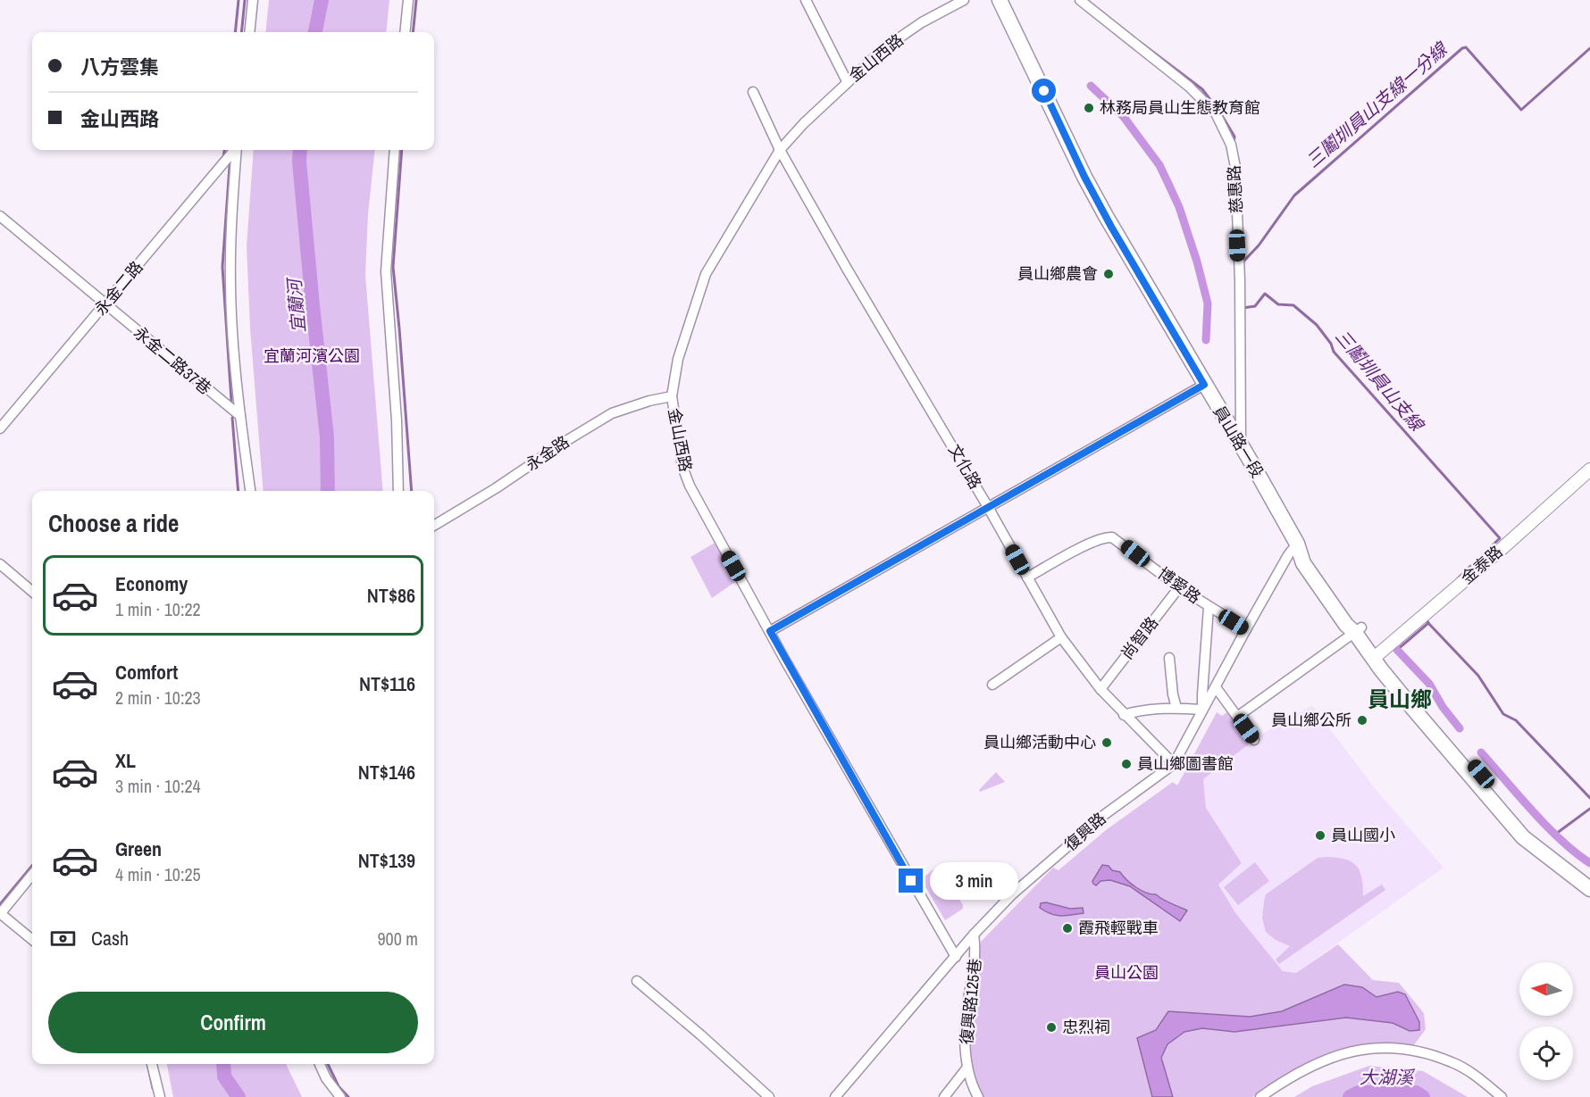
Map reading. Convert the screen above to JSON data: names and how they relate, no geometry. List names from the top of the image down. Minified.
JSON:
{"streets":{"main road":["員山路一段"],"street":["金山西路","慈惠路","永金二路","永金二路37巷","永金路","文化路","金泰路","博愛路","尚智路","復興路","復興路125巷"]},"crossings":[["金山西路","永金路"],["金山西路","文化路"],["金山西路","復興路"],["慈惠路","員山路一段"],["永金二路","永金二路37巷"],["員山路一段","金泰路"],["員山路一段","復興路"],["文化路","博愛路"],["文化路","尚智路"],["文化路","復興路"],["博愛路","尚智路"],["博愛路","復興路"],["復興路","復興路125巷"]],"districts":["員山鄉"],"water":["三鬮圳員山支線一分線","宜蘭河","三鬮圳員山支線","大湖溪"],"parks":["宜蘭河濱公園","員山公園"],"places":["林務局員山生態教育館","員山鄉農會","員山鄉公所","員山鄉活動中心","員山鄉圖書館","員山國小","霞飛輕戰車","忠烈祠"],"north":"left","page":{"banner":["八方雲集","金山西路"],"heading":"Choose a ride","list":[{"name":"Economy","note":"1 min · 10:22","value":"NT$86"},{"name":"Comfort","note":"2 min · 10:23","value":"NT$116"},{"name":"XL","note":"3 min · 10:24","value":"NT$146"},{"name":"Green","note":"4 min · 10:25","value":"NT$139"}],"bubble":"3 min","pay":["Cash","900 m"],"buttons":"Confirm"}}
